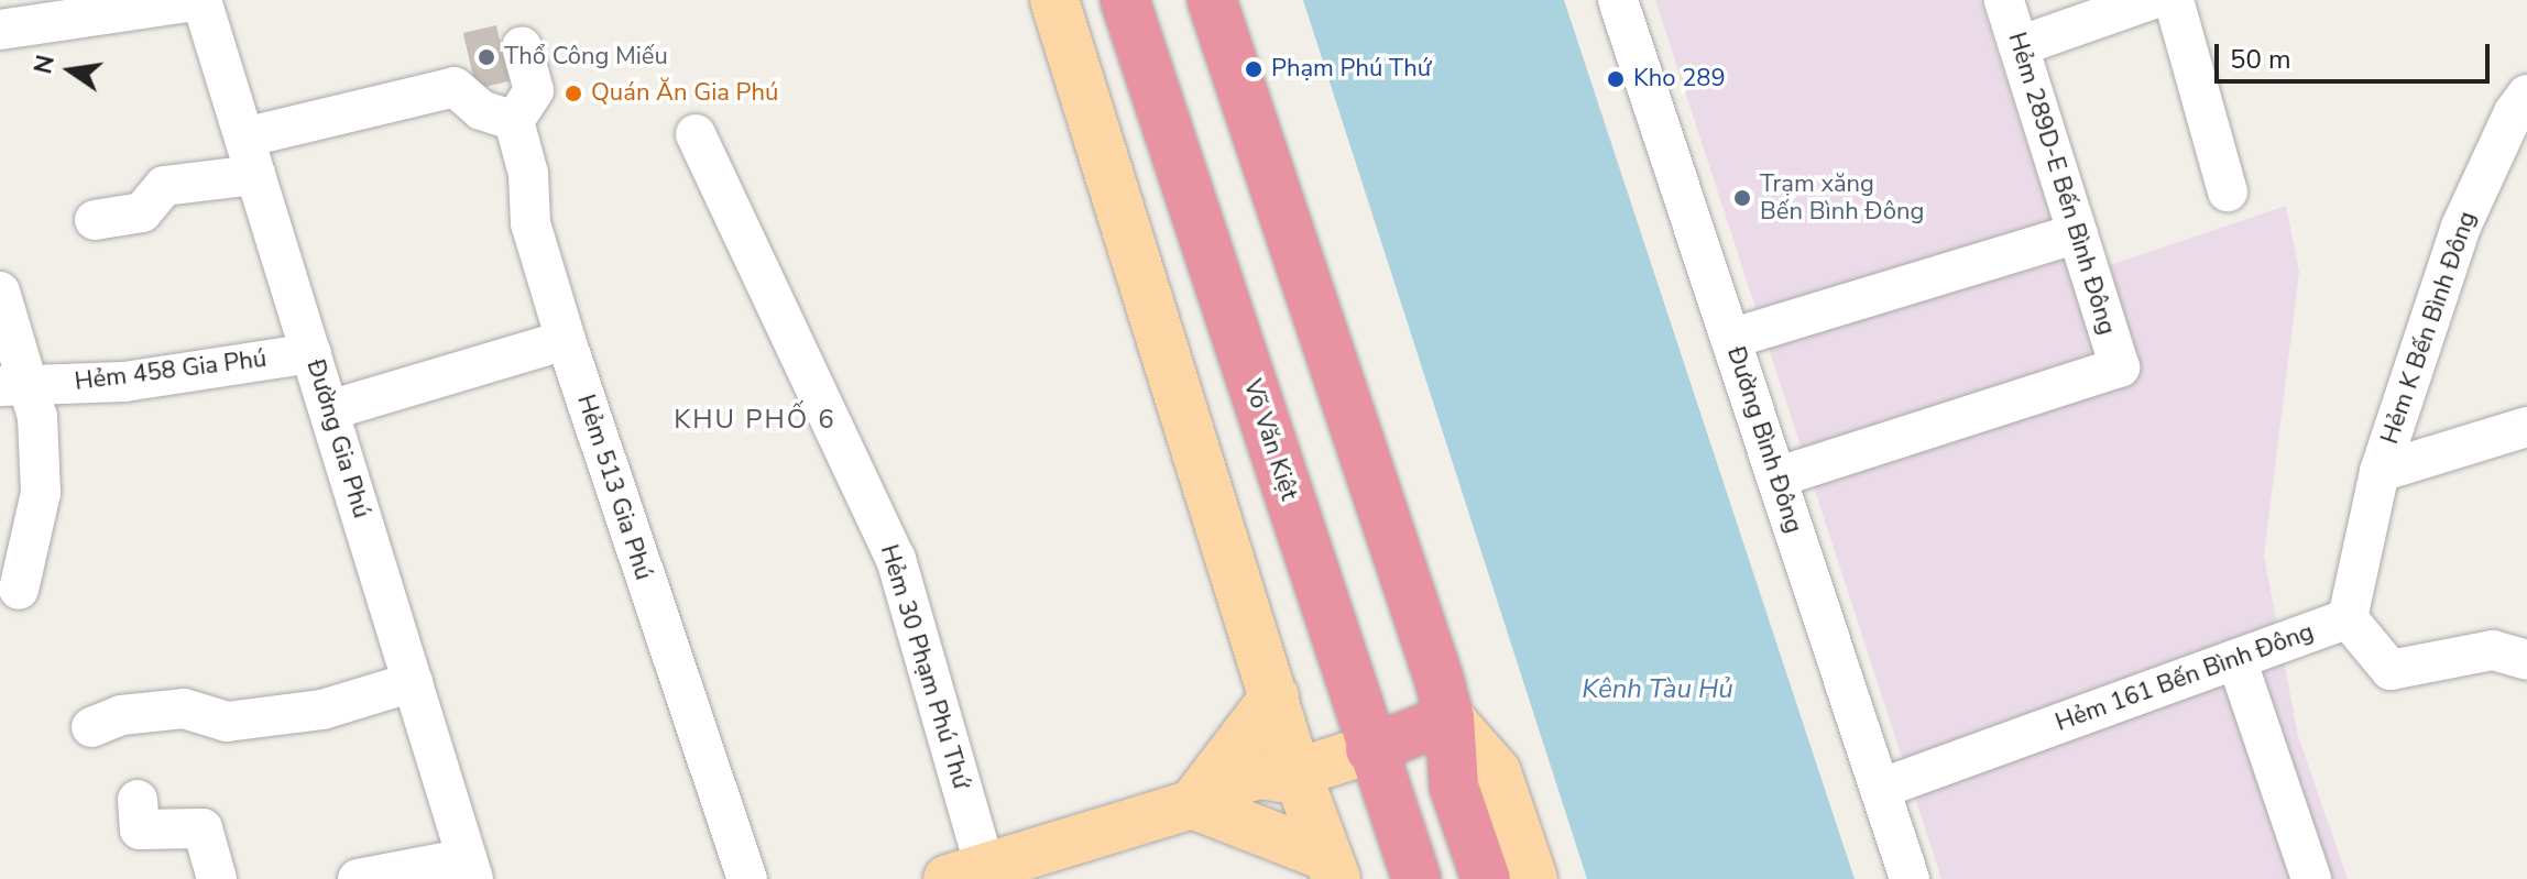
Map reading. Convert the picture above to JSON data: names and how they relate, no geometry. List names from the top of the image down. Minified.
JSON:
{"streets":{"highway":["Võ Văn Kiệt"],"street":["Hẻm 289D-E Bến Bình Đông","Hẻm K Bến Bình Đông","Hẻm 458 Gia Phú","Đường Gia Phú","Đường Bình Đông","Hẻm 513 Gia Phú","Hẻm 30 Phạm Phú Thứ","Hẻm 161 Bến Bình Đông"]},"crossings":[["Hẻm 289D-E Bến Bình Đông","Đường Bình Đông"],["Hẻm 458 Gia Phú","Đường Gia Phú"],["Đường Bình Đông","Hẻm 161 Bến Bình Đông"]],"districts":["KHU PHỐ 6"],"water":["Kênh Tàu Hủ"],"places":["Thổ Công Miếu","Phạm Phú Thứ","Kho 289","Quán Ăn Gia Phú","Trạm xăng Bến Bình Đông"],"scale_bar":"50 m","north":"left"}
